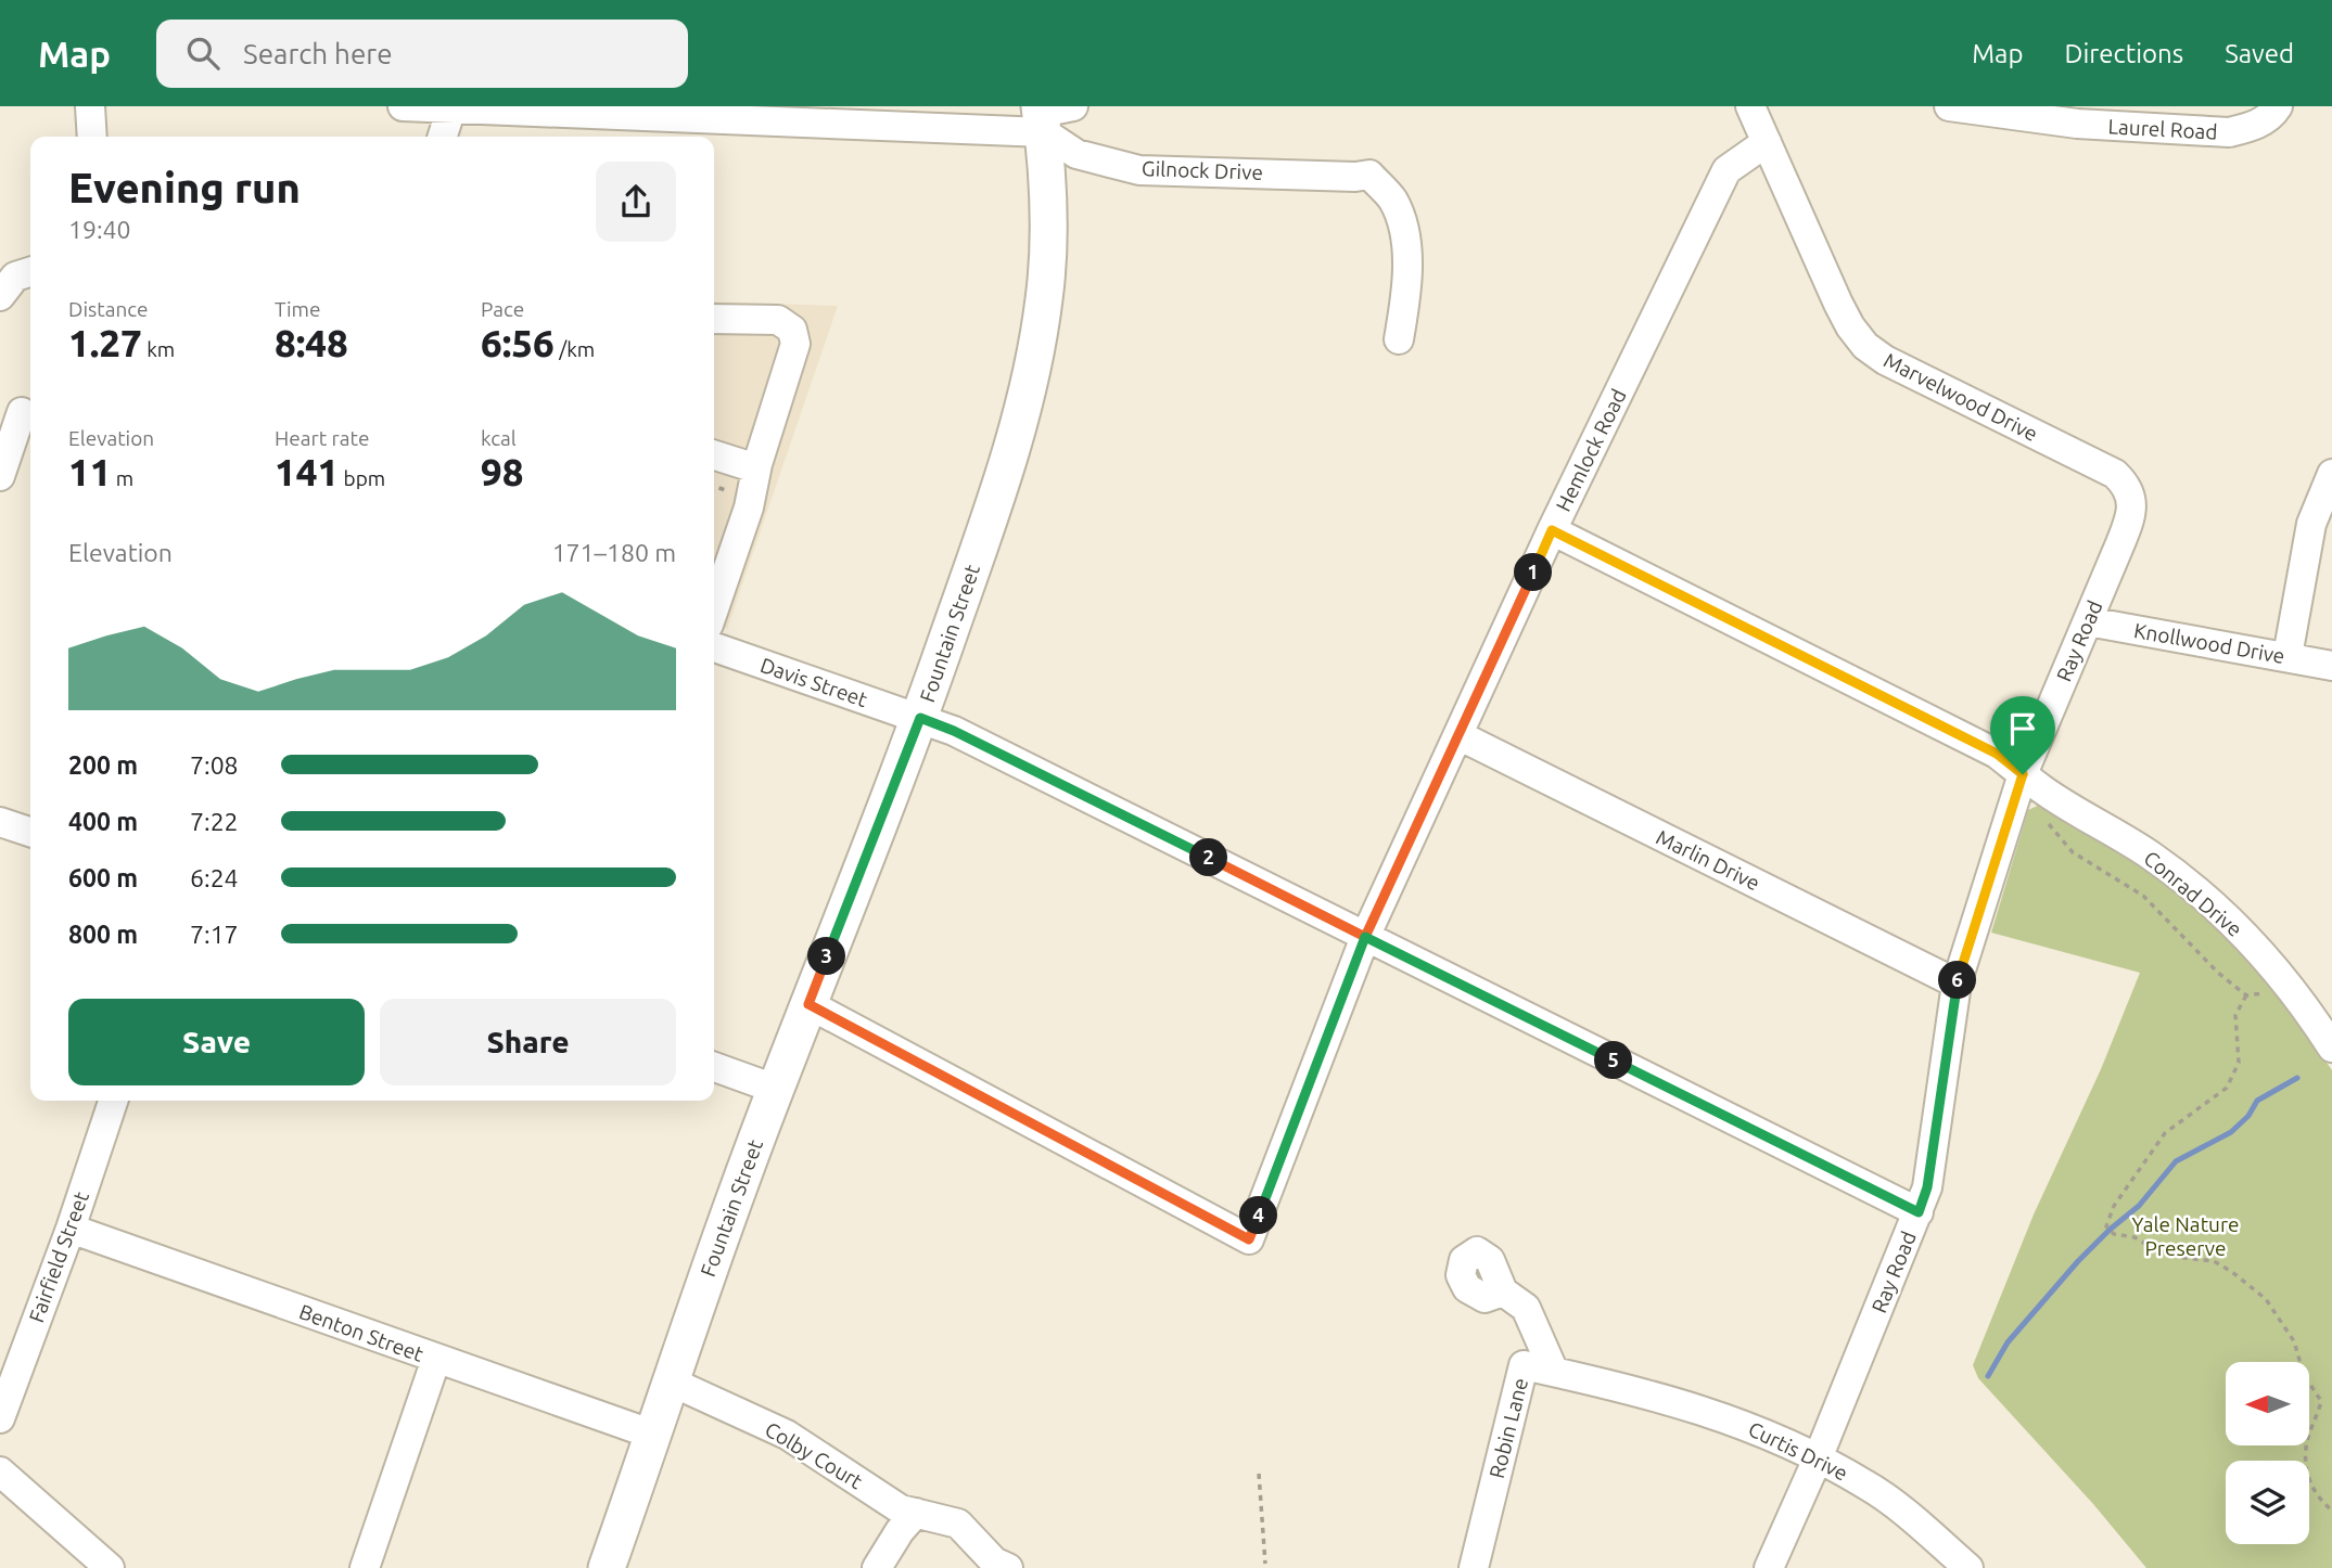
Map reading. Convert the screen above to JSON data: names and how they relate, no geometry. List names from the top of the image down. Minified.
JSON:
{"streets":{"main road":["Fountain Street"],"street":["Laurel Road","Gilnock Drive","Marvelwood Drive","Hemlock Road","Ray Road","Knollwood Drive","Davis Street","Marlin Drive","Conrad Drive","Fairfield Street","Benton Street","Robin Lane","Curtis Drive","Colby Court"]},"crossings":[["Gilnock Drive","Fountain Street"],["Marvelwood Drive","Hemlock Road"],["Marvelwood Drive","Ray Road"],["Hemlock Road","Fountain Street"],["Hemlock Road","Davis Street"],["Hemlock Road","Marlin Drive"],["Hemlock Road","Conrad Drive"],["Fountain Street","Davis Street"],["Fountain Street","Benton Street"],["Fountain Street","Colby Court"],["Ray Road","Knollwood Drive"],["Ray Road","Davis Street"],["Ray Road","Marlin Drive"],["Ray Road","Conrad Drive"],["Ray Road","Curtis Drive"],["Fairfield Street","Benton Street"],["Robin Lane","Curtis Drive"]],"parks":["Yale Nature Preserve"],"north":"left","page":{"header":"Map","search":"Search here","nav":["Map","Directions","Saved"],"heading":["Evening run","19:40"],"stats":[["Distance","1.27 km"],["Time","8:48"],["Pace","6:56 /km"],["Elevation","11 m"],["Heart rate","141 bpm"],["kcal","98"]],"chart":["Elevation","171–180 m"],"pins":["1","2","3","6","5","4"],"list":[{"name":"200 m","note":"7:08"},{"name":"400 m","note":"7:22"},{"name":"600 m","note":"6:24"},{"name":"800 m","note":"7:17"}],"buttons":["Save","Share"]}}
